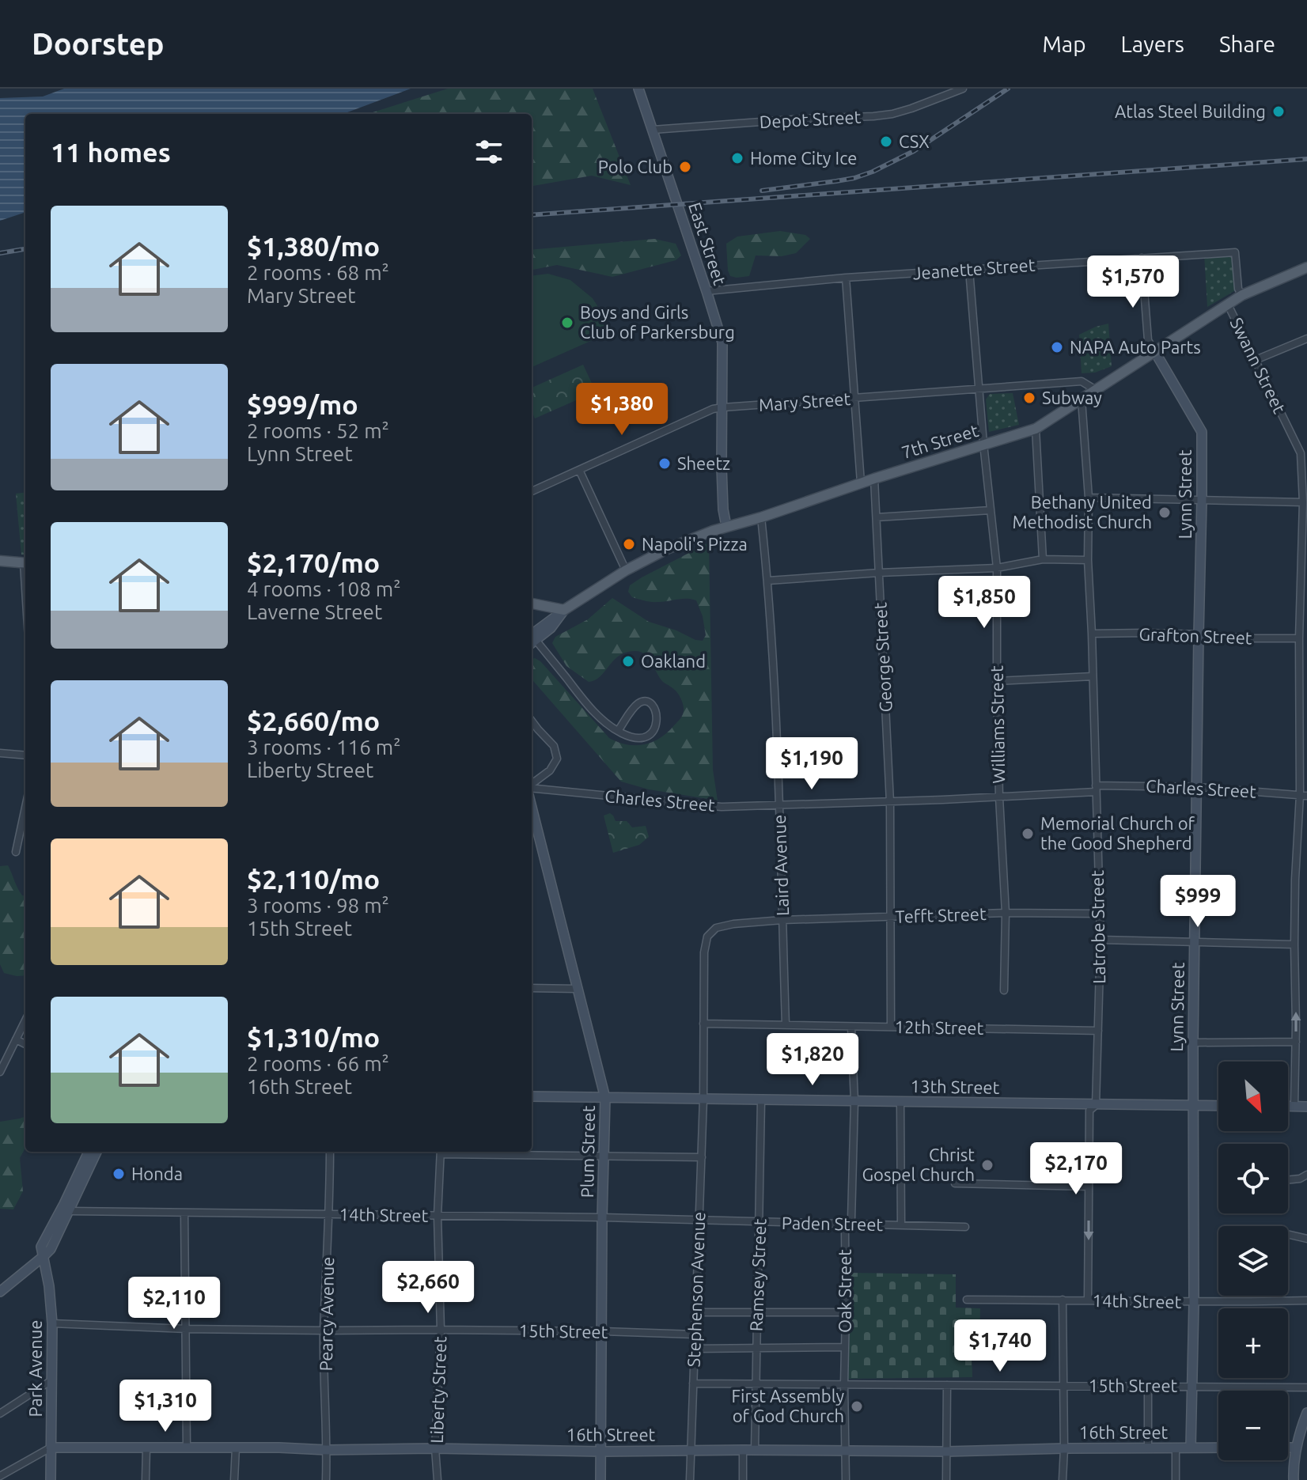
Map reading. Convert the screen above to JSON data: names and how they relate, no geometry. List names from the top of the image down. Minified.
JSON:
{"streets":{"main road":["7th Street"],"street":["Depot Street","East Street","Jeanette Street","Swann Street","Mary Street","Lynn Street","Grafton Street","George Street","Williams Street","Charles Street","Laird Avenue","Tefft Street","Latrobe Street","12th Street","13th Street","Plum Street","14th Street","Paden Street","Ramsey Street","Stephenson Avenue","Oak Street","Pearcy Avenue","15th Street","Park Avenue","Liberty Street","16th Street"]},"crossings":[["Depot Street","East Street"],["East Street","Jeanette Street"],["East Street","Mary Street"],["East Street","7th Street"],["Jeanette Street","7th Street"],["Jeanette Street","Williams Street"],["Swann Street","7th Street"],["Swann Street","Grafton Street"],["Swann Street","Charles Street"],["Mary Street","7th Street"],["Mary Street","Williams Street"],["7th Street","Lynn Street"],["7th Street","George Street"],["7th Street","Williams Street"],["7th Street","Laird Avenue"],["7th Street","Latrobe Street"],["Lynn Street","Grafton Street"],["Lynn Street","Charles Street"],["Lynn Street","13th Street"],["Lynn Street","14th Street"],["Lynn Street","15th Street"],["Lynn Street","16th Street"],["Grafton Street","Latrobe Street"],["George Street","Charles Street"],["George Street","Tefft Street"],["George Street","12th Street"],["Williams Street","Charles Street"],["Williams Street","Tefft Street"],["Charles Street","Laird Avenue"],["Charles Street","Latrobe Street"],["Laird Avenue","Tefft Street"],["Laird Avenue","12th Street"],["Tefft Street","Latrobe Street"],["Tefft Street","Stephenson Avenue"],["Latrobe Street","12th Street"],["Latrobe Street","13th Street"],["Latrobe Street","14th Street"],["12th Street","Stephenson Avenue"],["12th Street","Oak Street"],["13th Street","Plum Street"],["13th Street","Ramsey Street"],["13th Street","Stephenson Avenue"],["13th Street","Oak Street"],["Plum Street","14th Street"],["Plum Street","15th Street"],["Plum Street","16th Street"],["14th Street","Paden Street"],["14th Street","Stephenson Avenue"],["14th Street","Pearcy Avenue"],["14th Street","Liberty Street"],["Paden Street","Ramsey Street"],["Paden Street","Stephenson Avenue"],["Paden Street","Oak Street"],["Ramsey Street","15th Street"],["Ramsey Street","16th Street"],["Stephenson Avenue","15th Street"],["Stephenson Avenue","16th Street"],["Oak Street","15th Street"],["Oak Street","16th Street"],["Pearcy Avenue","15th Street"],["Pearcy Avenue","16th Street"],["15th Street","Park Avenue"],["15th Street","Liberty Street"],["Park Avenue","16th Street"],["Liberty Street","16th Street"]],"places":["Atlas Steel Building","CSX","Home City Ice","Polo Club","Boys and Girls Club of Parkersburg","NAPA Auto Parts","Subway","Sheetz","Bethany United Methodist Church","Napoli's Pizza","Oakland","Memorial Church of the Good Shepherd","Christ Gospel Church","Honda","First Assembly of God Church"],"north":"bottom right","page":{"header":"Doorstep","nav":["Map","Layers","Share"],"heading":"11 homes","list":[{"name":"$1,380/mo","note":"2 rooms · 68 m² · Mary Street"},{"name":"$999/mo","note":"2 rooms · 52 m² · Lynn Street"},{"name":"$2,170/mo","note":"4 rooms · 108 m² · Laverne Street"},{"name":"$2,660/mo","note":"3 rooms · 116 m² · Liberty Street"},{"name":"$2,110/mo","note":"3 rooms · 98 m² · 15th Street"},{"name":"$1,310/mo","note":"2 rooms · 66 m² · 16th Street"}],"price":["$1,570","$1,380","$1,850","$1,190","$999","$1,820","$2,170","$2,660","$2,110","$1,740","$1,310"],"map_buttons":["+","−"]}}
